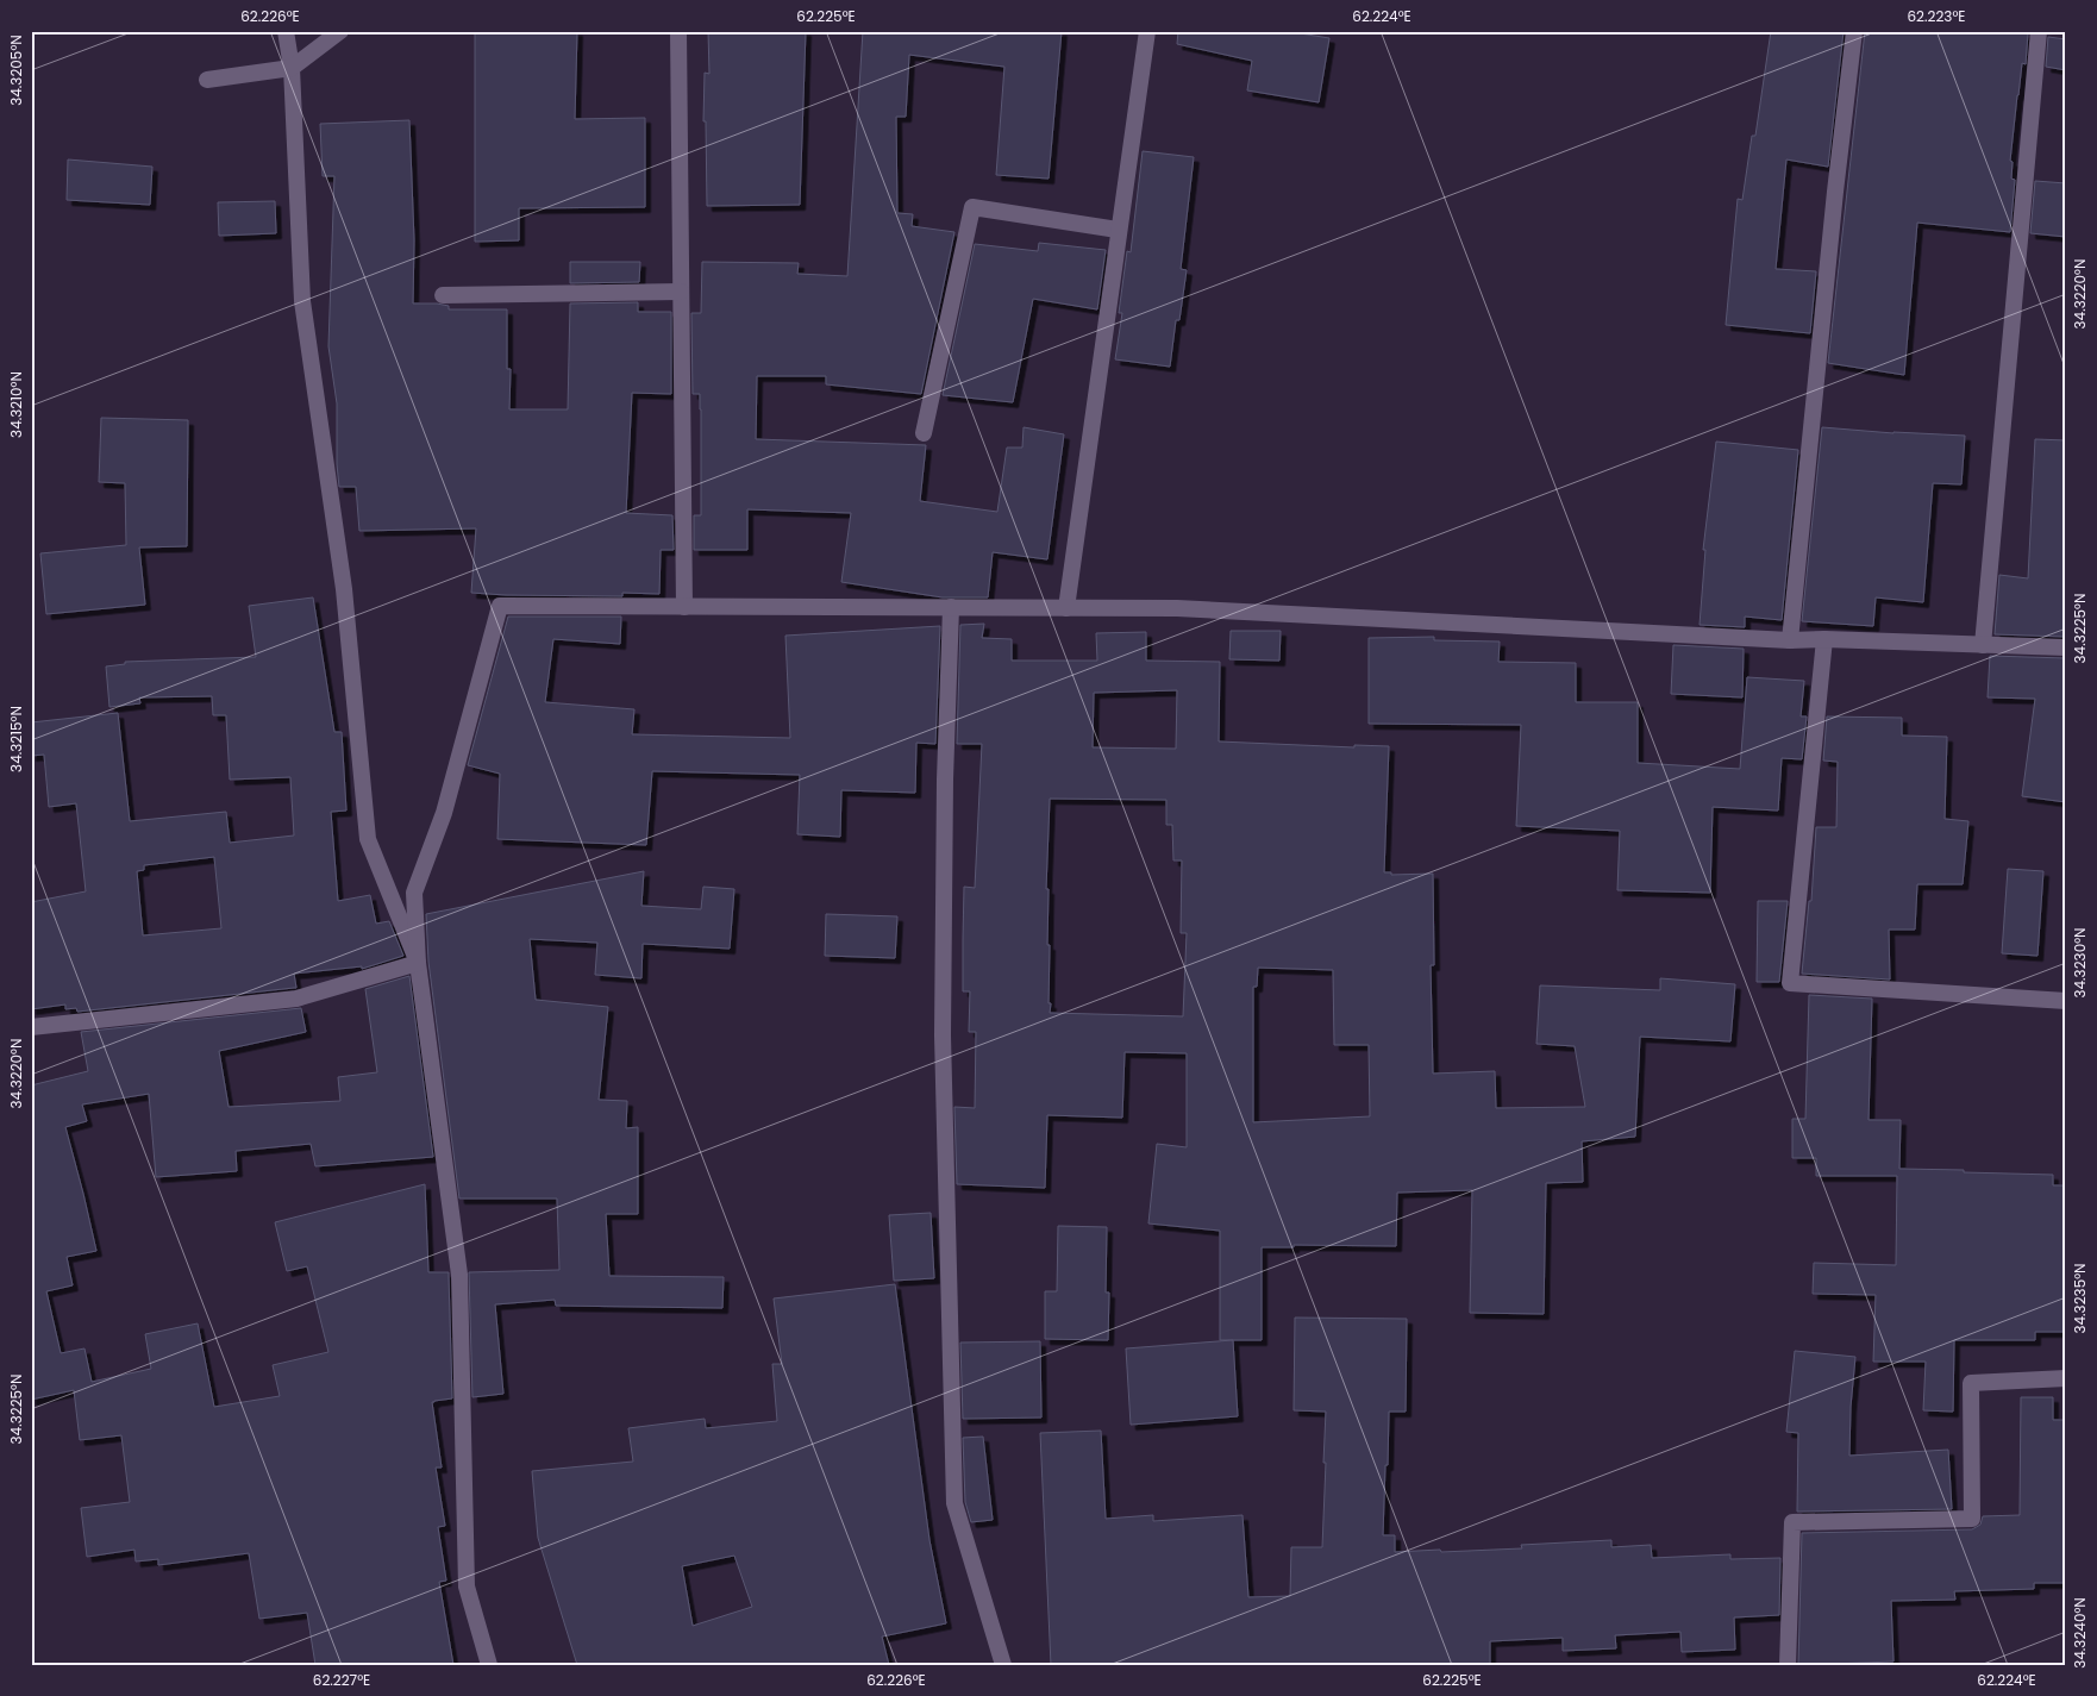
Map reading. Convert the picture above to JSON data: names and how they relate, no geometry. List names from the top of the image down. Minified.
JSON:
{"coordinates":["62.226°E","62.225°E","62.224°E","62.223°E","34.3205°N","34.3220°N","34.3210°N","34.3225°N","34.3215°N","34.3230°N","34.3235°N","34.3240°N","62.227°E"]}
